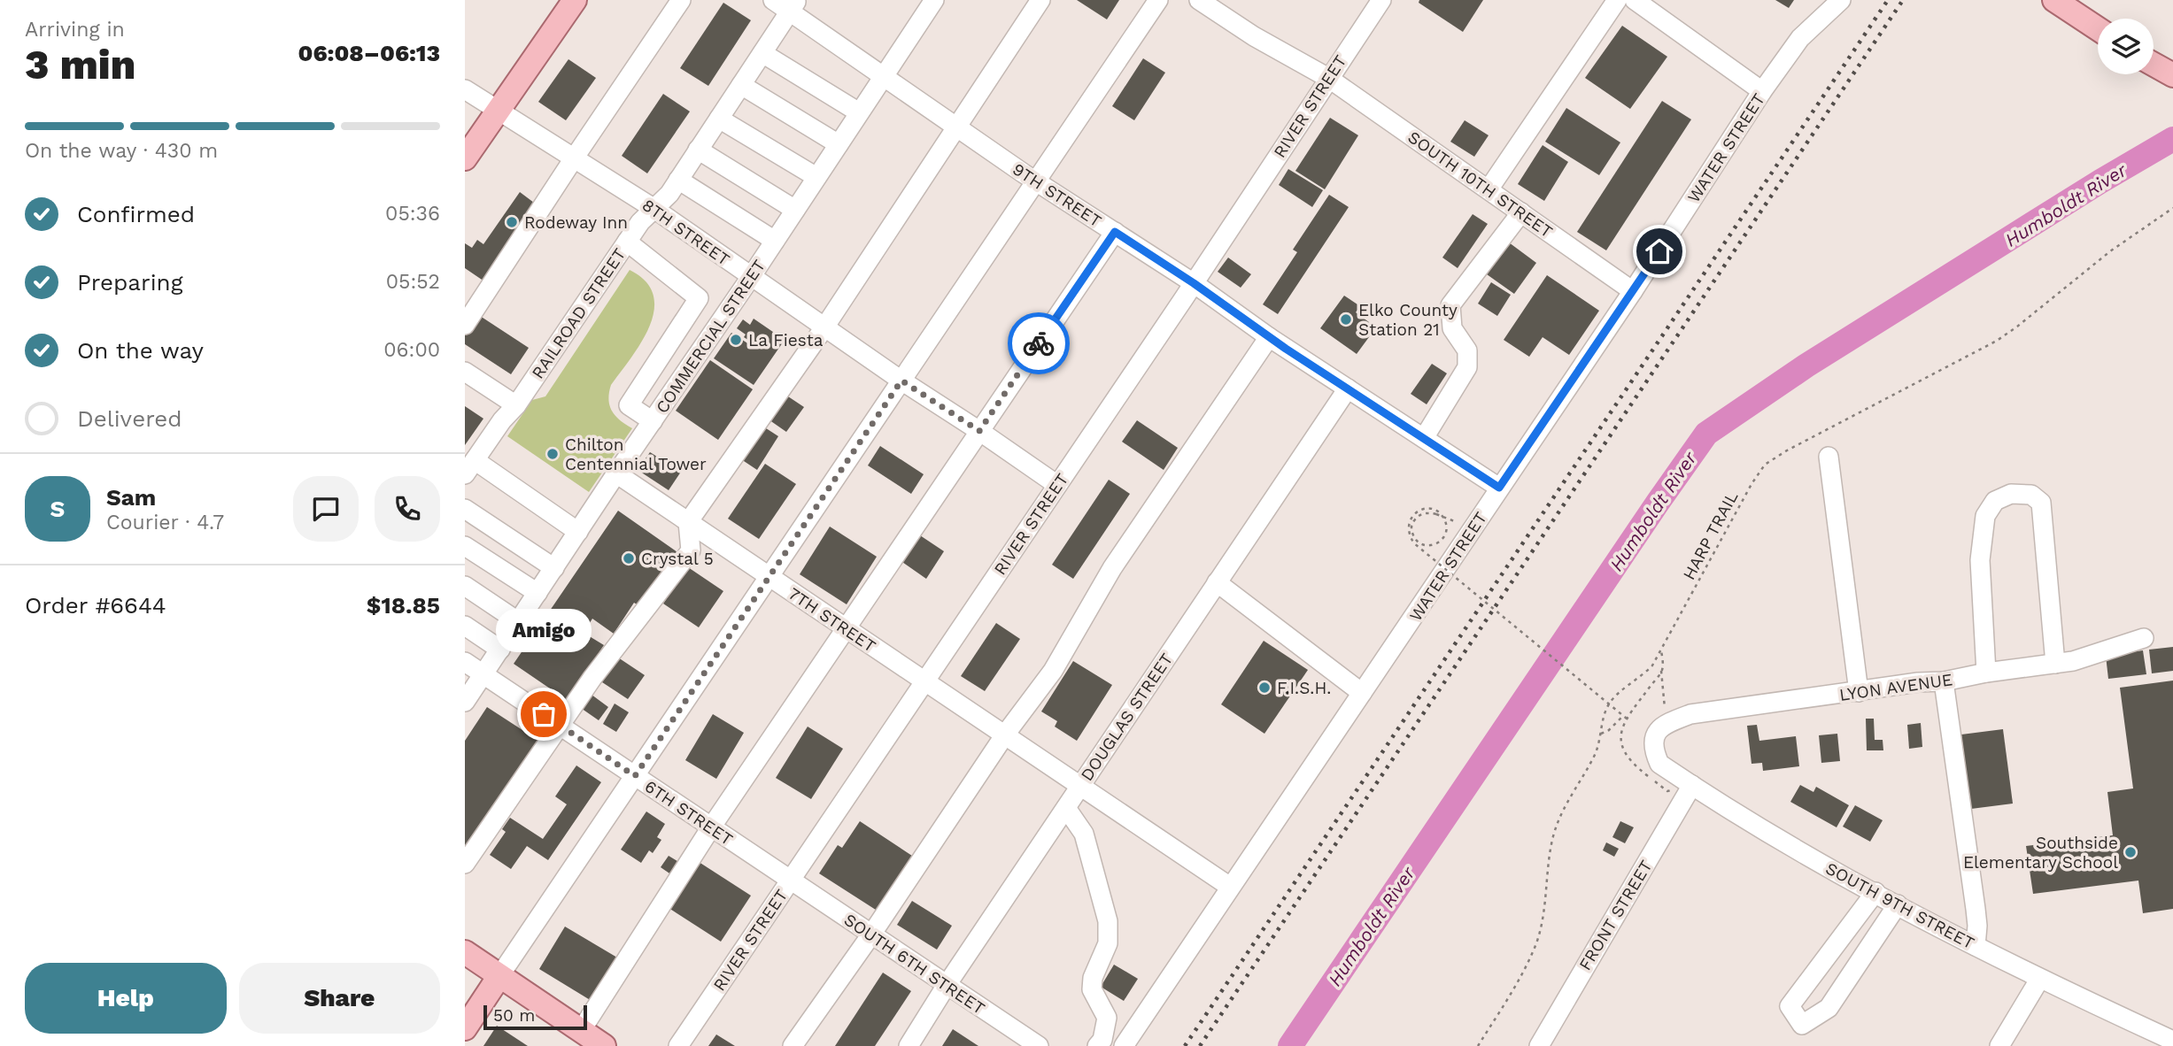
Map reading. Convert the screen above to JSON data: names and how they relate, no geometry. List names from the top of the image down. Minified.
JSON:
{"streets":{"street":["RIVER STREET","WATER STREET","SOUTH 10TH STREET","9TH STREET","8TH STREET","RAILROAD STREET","COMMERCIAL STREET","7TH STREET","LYON AVENUE","DOUGLAS STREET","6TH STREET","SOUTH 9TH STREET","FRONT STREET","SOUTH 6TH STREET"],"path":["HARP TRAIL"]},"crossings":[["RIVER STREET","SOUTH 10TH STREET"],["RIVER STREET","9TH STREET"],["RIVER STREET","8TH STREET"],["RIVER STREET","7TH STREET"],["RIVER STREET","6TH STREET"],["RIVER STREET","SOUTH 6TH STREET"],["WATER STREET","SOUTH 10TH STREET"],["WATER STREET","9TH STREET"],["WATER STREET","7TH STREET"],["9TH STREET","RAILROAD STREET"],["9TH STREET","COMMERCIAL STREET"],["9TH STREET","DOUGLAS STREET"],["8TH STREET","RAILROAD STREET"],["8TH STREET","COMMERCIAL STREET"],["COMMERCIAL STREET","7TH STREET"],["COMMERCIAL STREET","6TH STREET"],["7TH STREET","DOUGLAS STREET"],["LYON AVENUE","SOUTH 9TH STREET"],["DOUGLAS STREET","SOUTH 6TH STREET"],["6TH STREET","SOUTH 6TH STREET"],["SOUTH 9TH STREET","FRONT STREET"]],"water":["Humboldt River"],"places":["Rodeway Inn","Elko County Station 21","La Fiesta","Chilton Centennial Tower","Crystal 5","F.I.S.H.","Amigo","Southside Elementary School"],"scale_bar":"50 m","page":{"heading":["3 min","Arriving in","06:08–06:13"],"panel":["Sam","Courier · 4.7","Order #6644","$18.85"],"bar":"On the way · 430 m","list":[["Confirmed","05:36"],["Preparing","05:52"],["On the way","06:00"],"Delivered"],"round":"S","bubble":"Amigo","buttons":["Help","Share"],"scale":"50 m"}}
